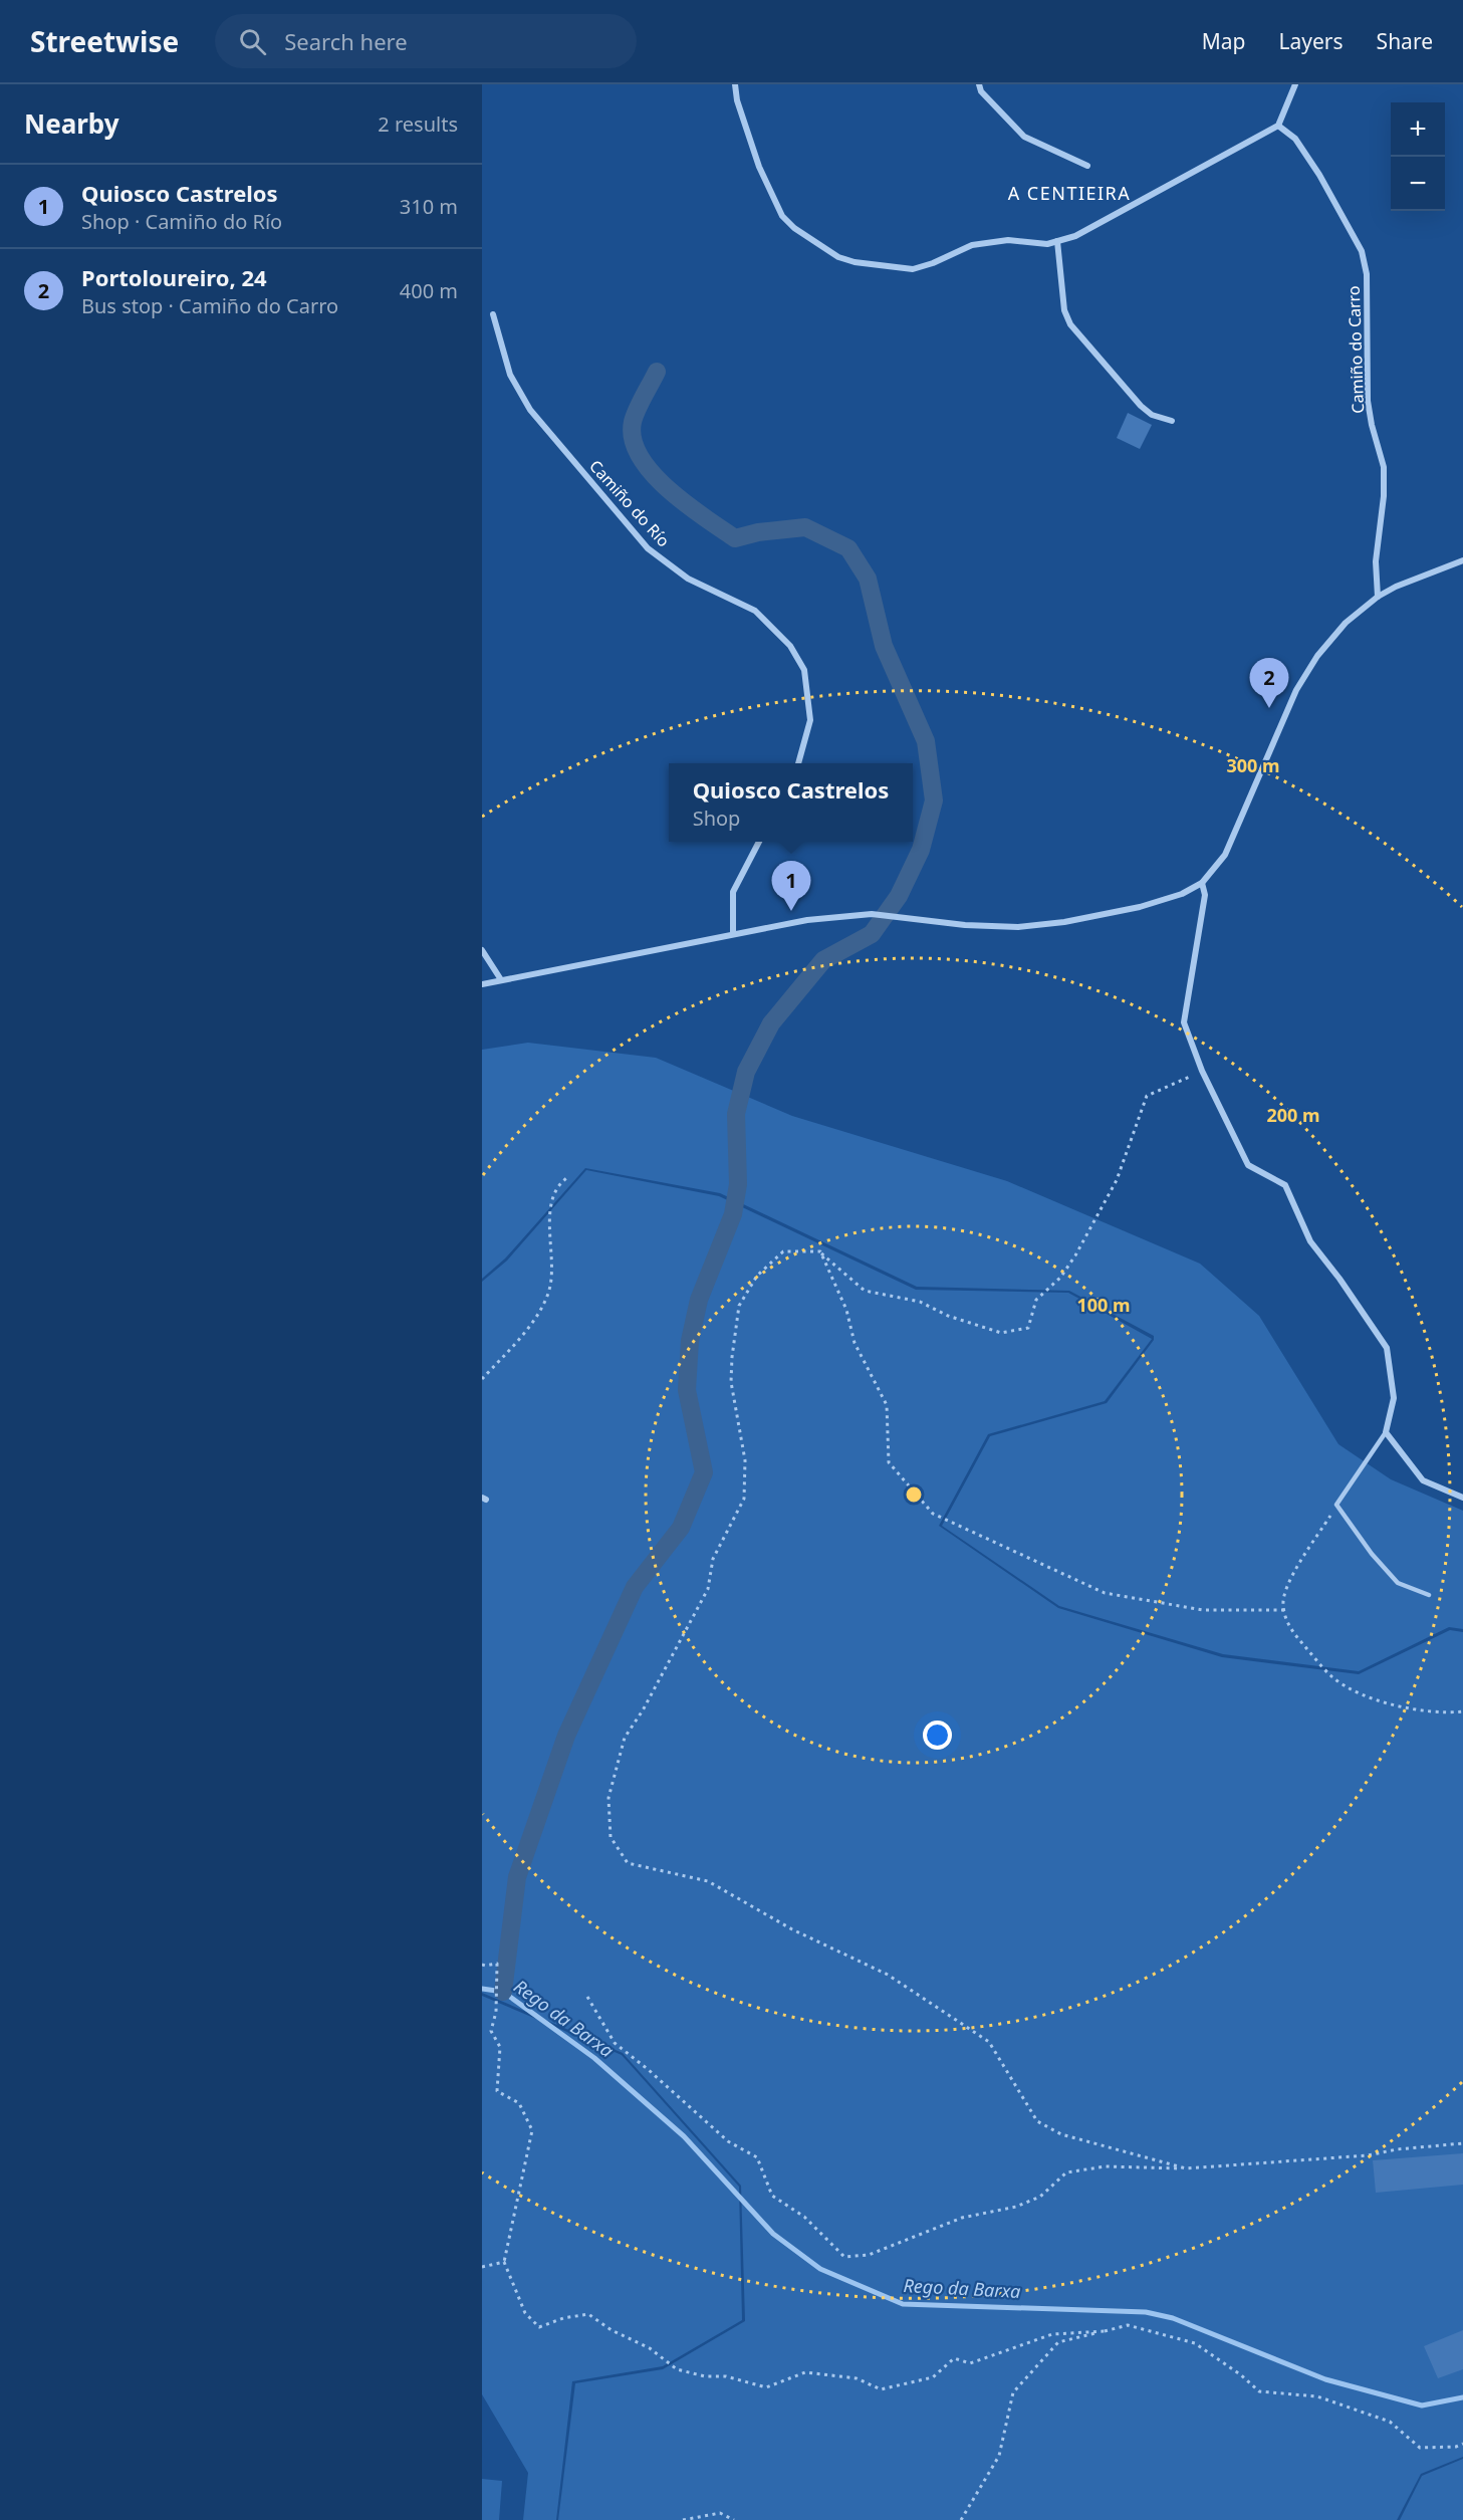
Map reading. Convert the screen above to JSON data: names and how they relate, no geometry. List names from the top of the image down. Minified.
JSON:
{"streets":{"street":["Camiño do Carro","Camiño do Río"]},"districts":["A CENTIEIRA"],"water":["Rego da Barxa"],"page":{"header":"Streetwise","search":"Search here","nav":["Map","Layers","Share"],"heading":["Nearby","2 results"],"map_buttons":["+","−"],"list":[{"mark":"1","name":"Quiosco Castrelos","note":"Shop · Camiño do Río","value":"310 m"},{"mark":"2","name":"Portoloureiro, 24","note":"Bus stop · Camiño do Carro","value":"400 m"}],"pins":["2","1"],"popup":["Quiosco Castrelos","Shop"]},"rings":["300 m","200 m","100 m"]}
